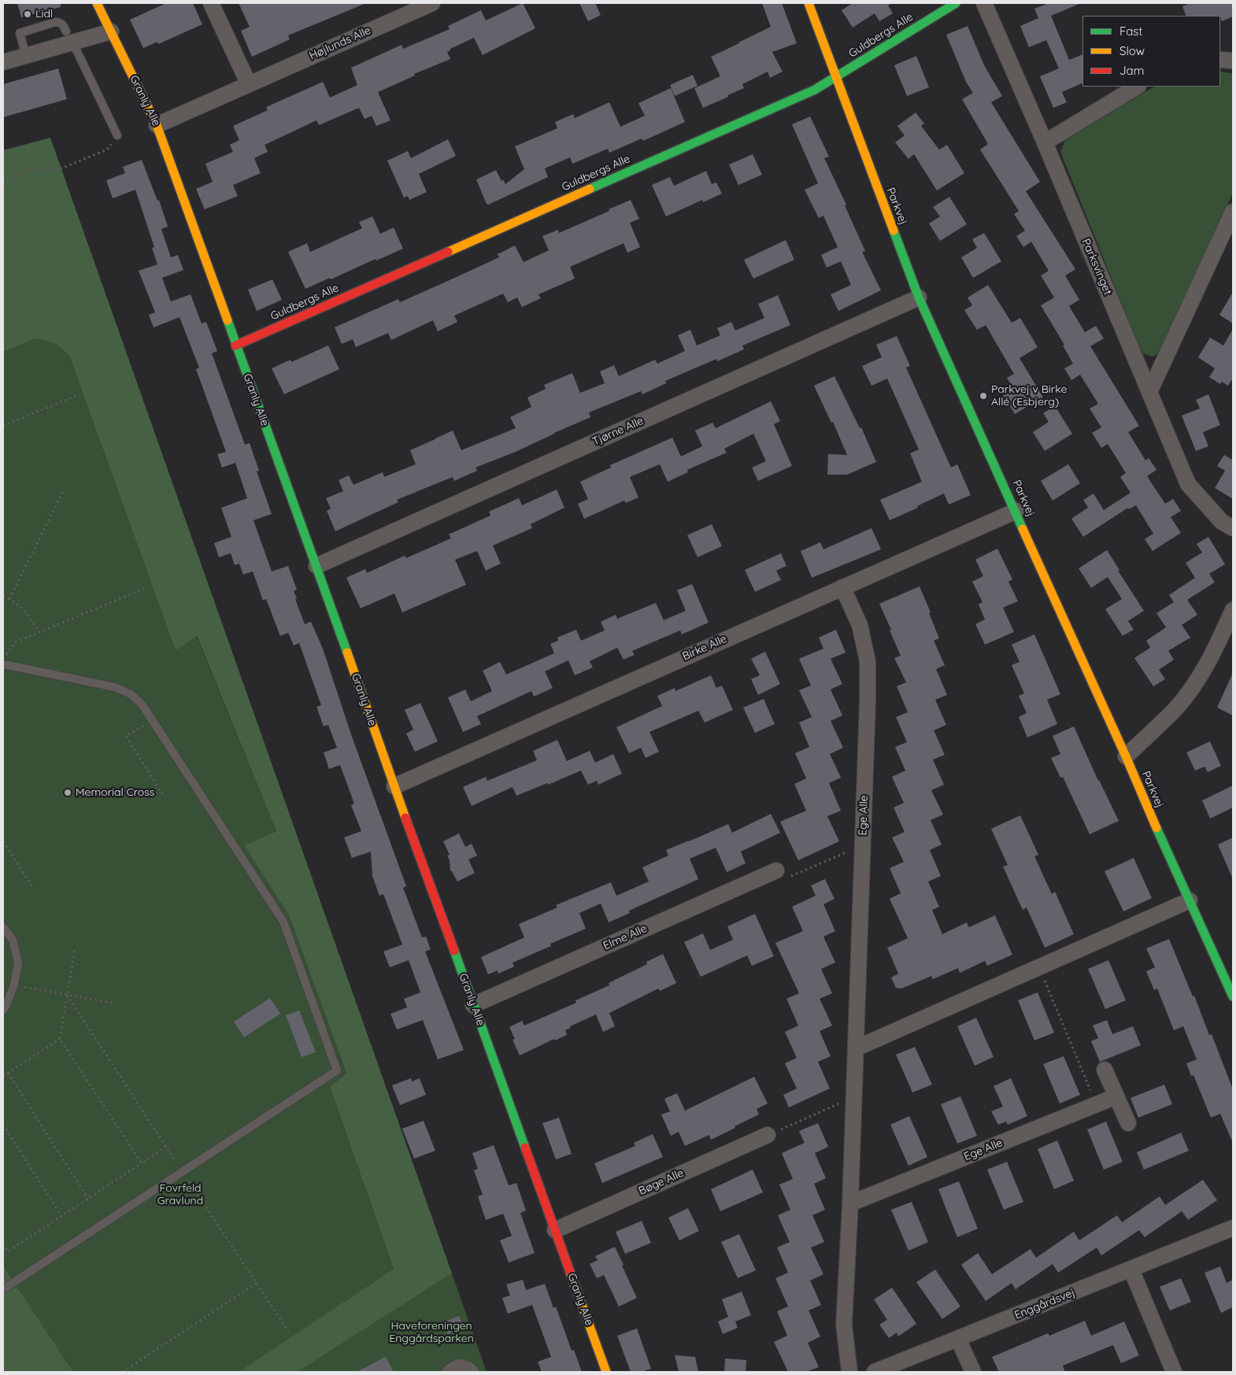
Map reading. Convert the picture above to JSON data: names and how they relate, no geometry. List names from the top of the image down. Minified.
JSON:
{"streets":{"street":["Guldbergs Alle","Højlunds Alle","Granly Alle","Parkvej","Parksvinget","Tjørne Alle","Birke Alle","Ege Alle","Elme Alle","Bøge Alle","Enggårdsvej"]},"crossings":[["Guldbergs Alle","Granly Alle"],["Guldbergs Alle","Parkvej"],["Højlunds Alle","Granly Alle"],["Granly Alle","Tjørne Alle"],["Granly Alle","Birke Alle"],["Granly Alle","Elme Alle"],["Granly Alle","Bøge Alle"],["Parkvej","Tjørne Alle"],["Parkvej","Birke Alle"],["Birke Alle","Ege Alle"]],"parks":["Fovrfeld Gravlund","Haveforeningen Enggårdsparken"],"places":["Lidl","Parkvej v Birke Allé (Esbjerg)","Memorial Cross"],"legend":["Fast","Slow","Jam"]}
